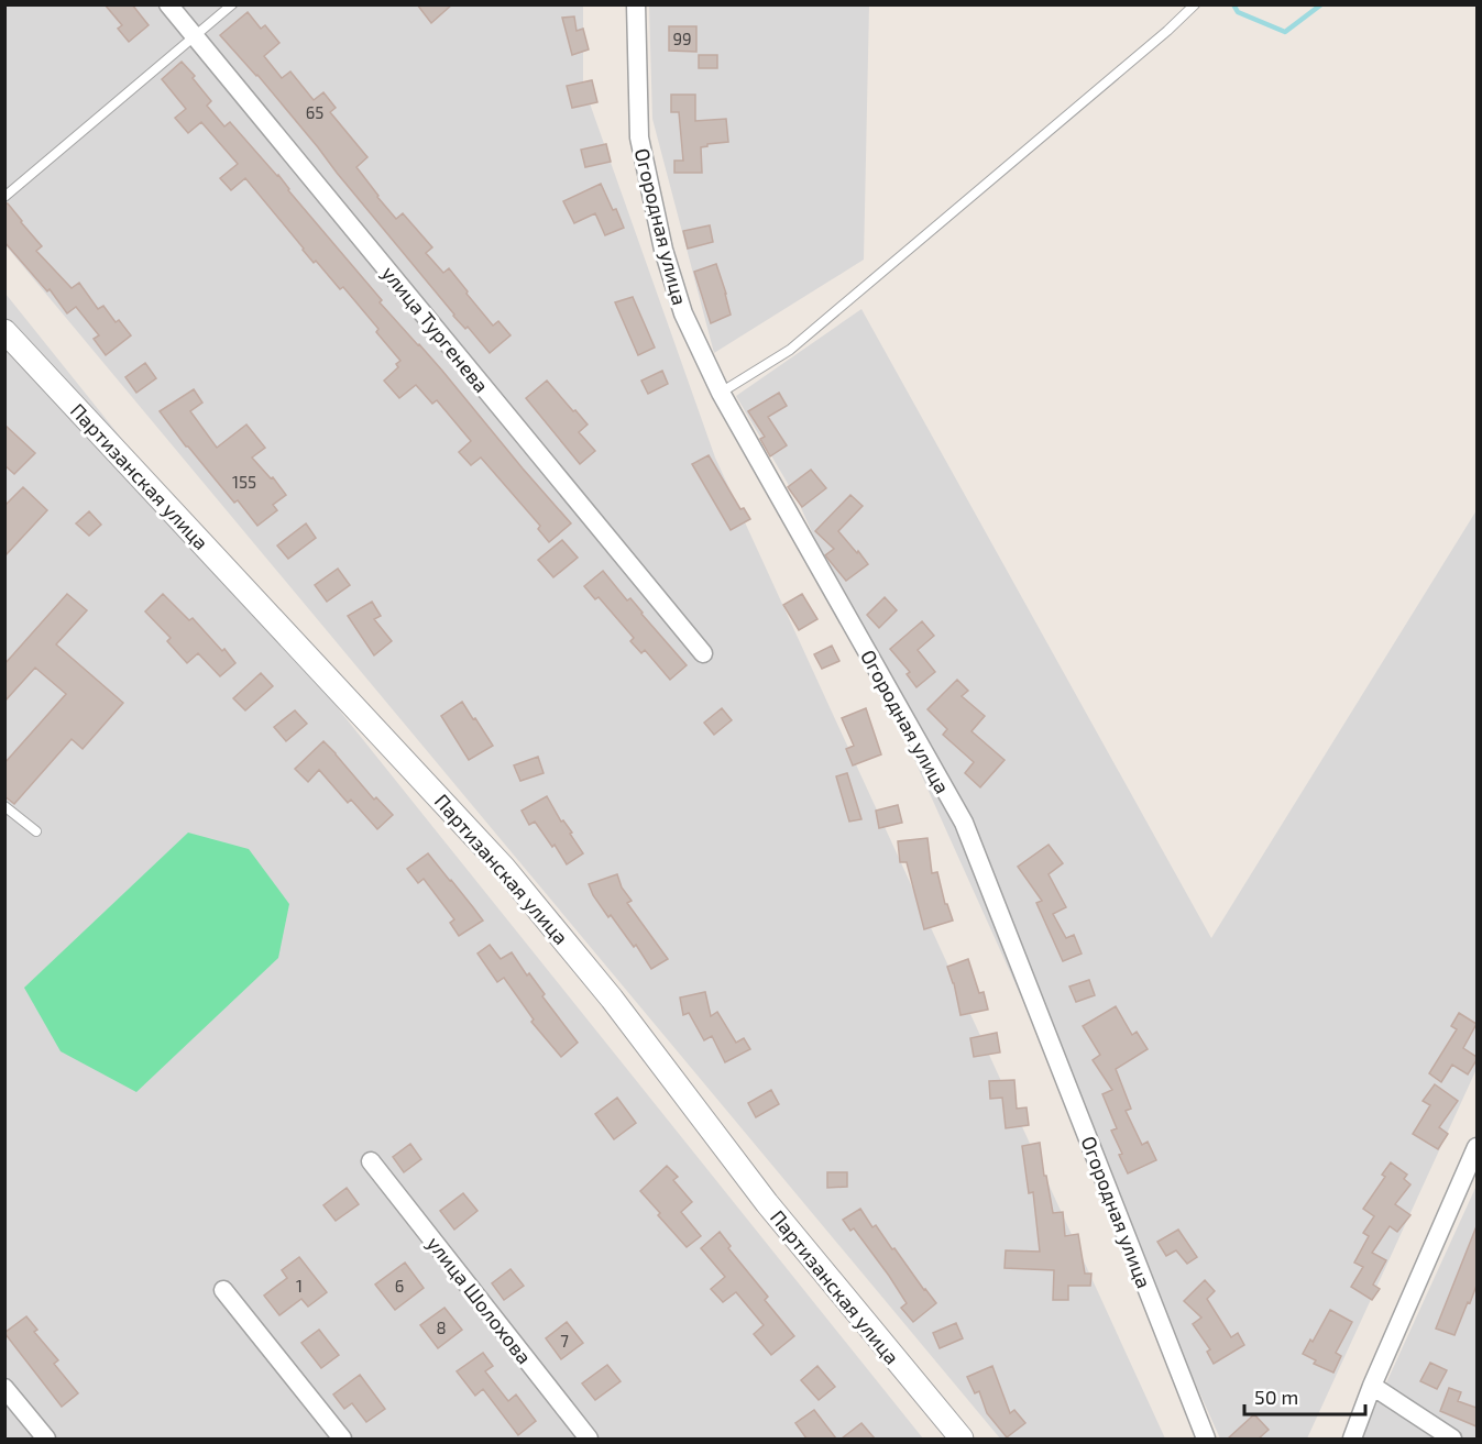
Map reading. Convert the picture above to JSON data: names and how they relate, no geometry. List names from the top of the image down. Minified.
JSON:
{"streets":{"street":["Огородная улица","улица Тургенева","Партизанская улица","улица Шолохова"]},"house_numbers":["99","65","155","1","6","8","7"],"scale_bar":"50 m"}
